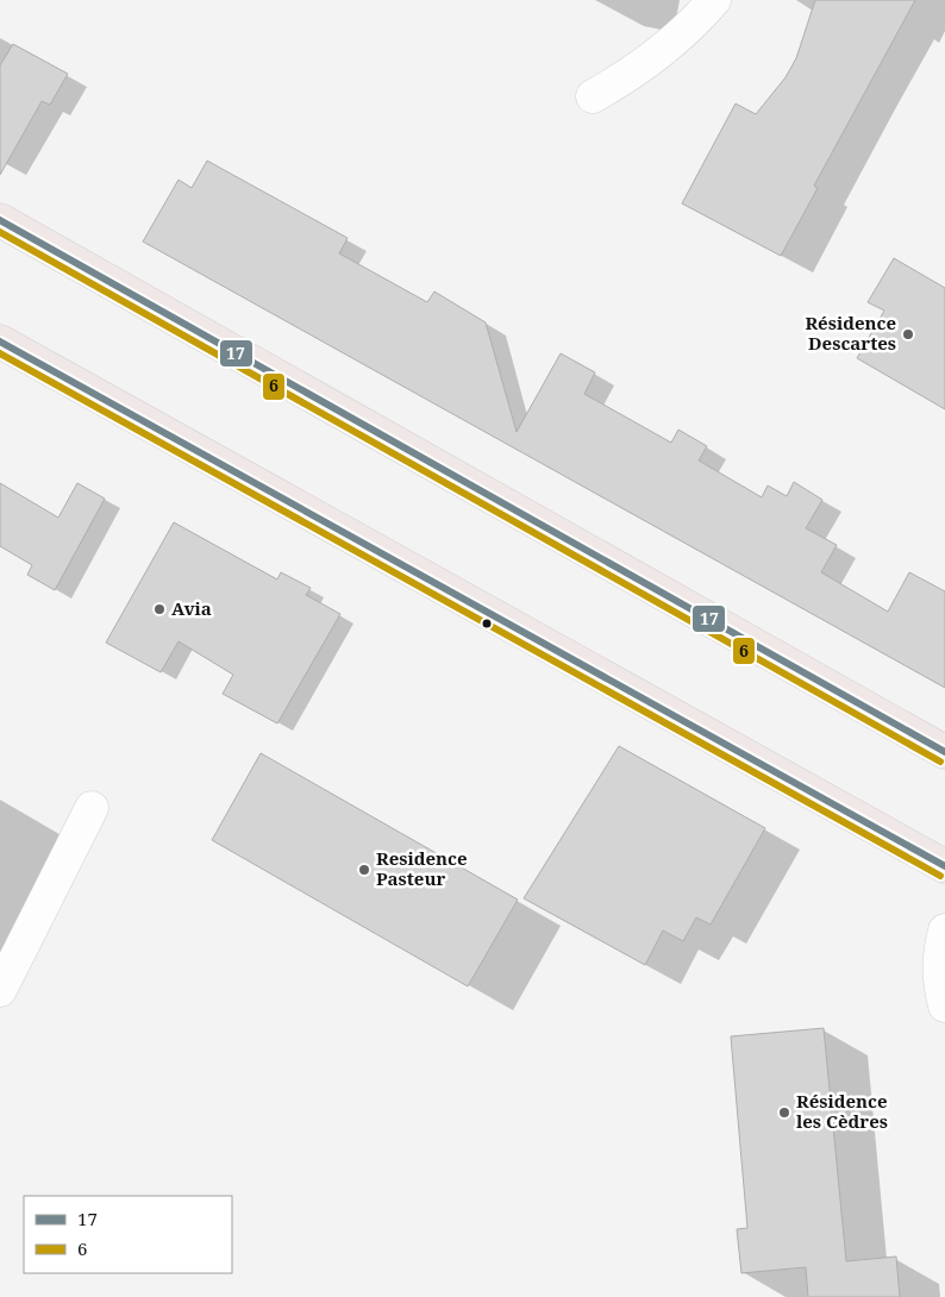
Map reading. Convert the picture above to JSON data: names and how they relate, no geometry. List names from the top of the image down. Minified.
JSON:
{"places":["Résidence Descartes","Avia","Residence Pasteur","Résidence les Cèdres"],"lines":["transit line 17","transit line 6"],"legend":["17","6"]}
